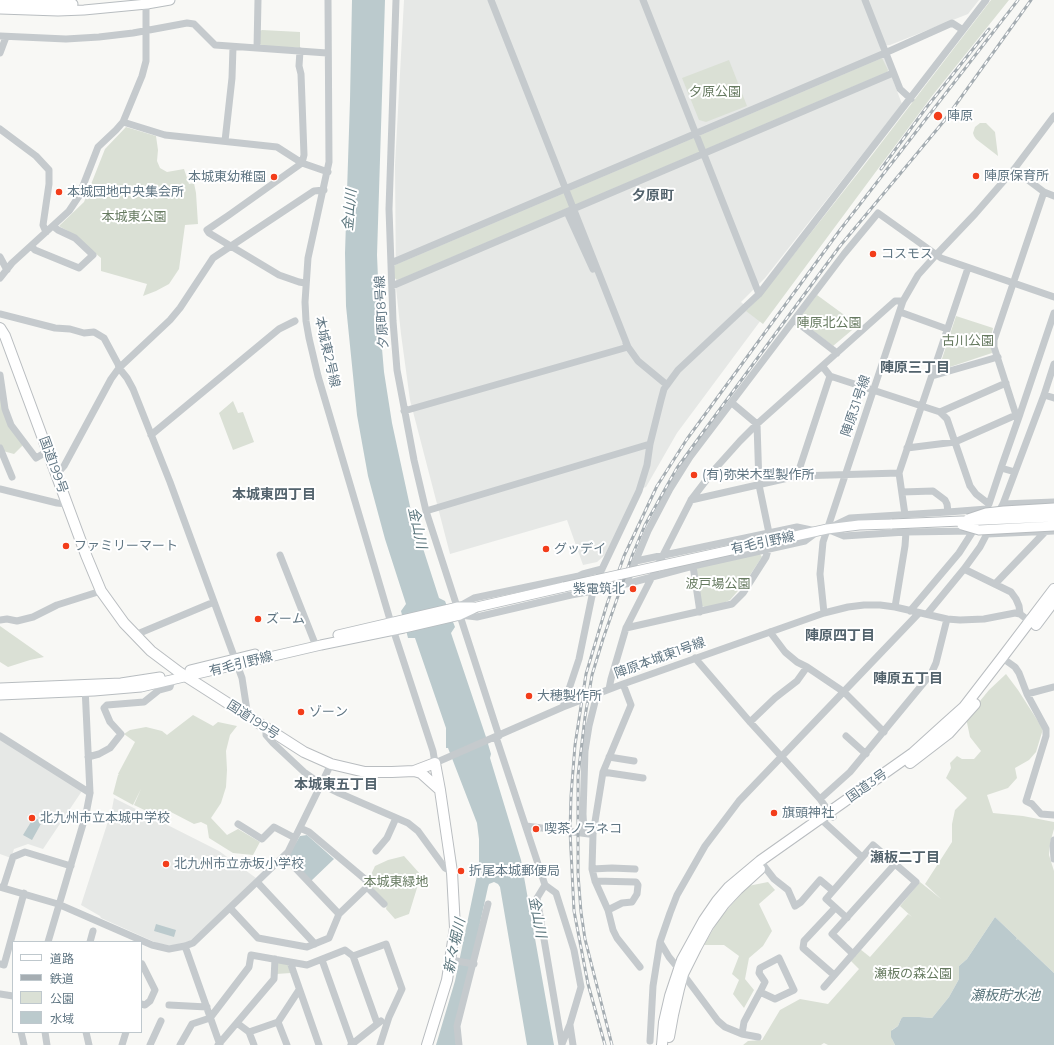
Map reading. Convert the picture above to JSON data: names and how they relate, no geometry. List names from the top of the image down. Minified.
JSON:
{"streets":{"highway":["国道199号","国道3号"],"main road":["有毛引野線"],"street":["夕原町8号線","本城東2号線","陣原31号線","陣原本城東1号線"]},"crossings":[["夕原町8号線","有毛引野線"],["夕原町8号線","陣原本城東1号線"],["本城東2号線","有毛引野線"],["陣原31号線","有毛引野線"],["陣原31号線","陣原本城東1号線"],["国道199号","有毛引野線"],["国道199号","陣原本城東1号線"]],"districts":["夕原町","陣原三丁目","本城東四丁目","陣原四丁目","陣原五丁目","本城東五丁目","瀬板二丁目"],"water":["金山川","新々堀川","瀬板貯水池"],"parks":["夕原公園","本城東公園","陣原北公園","古川公園","波戸場公園","本城東緑地","瀬板の森公園"],"places":["陣原","陣原保育所","本城東幼稚園","本城団地中央集会所","コスモス","(有)弥栄木型製作所","ファミリーマート","グッデイ","紫電筑北","ズーム","大穂製作所","ゾーン","旗頭神社","北九州市立本城中学校","喫茶ノラネコ","北九州市立赤坂小学校","折尾本城郵便局"],"legend":["道路","鉄道","公園","水域"]}
